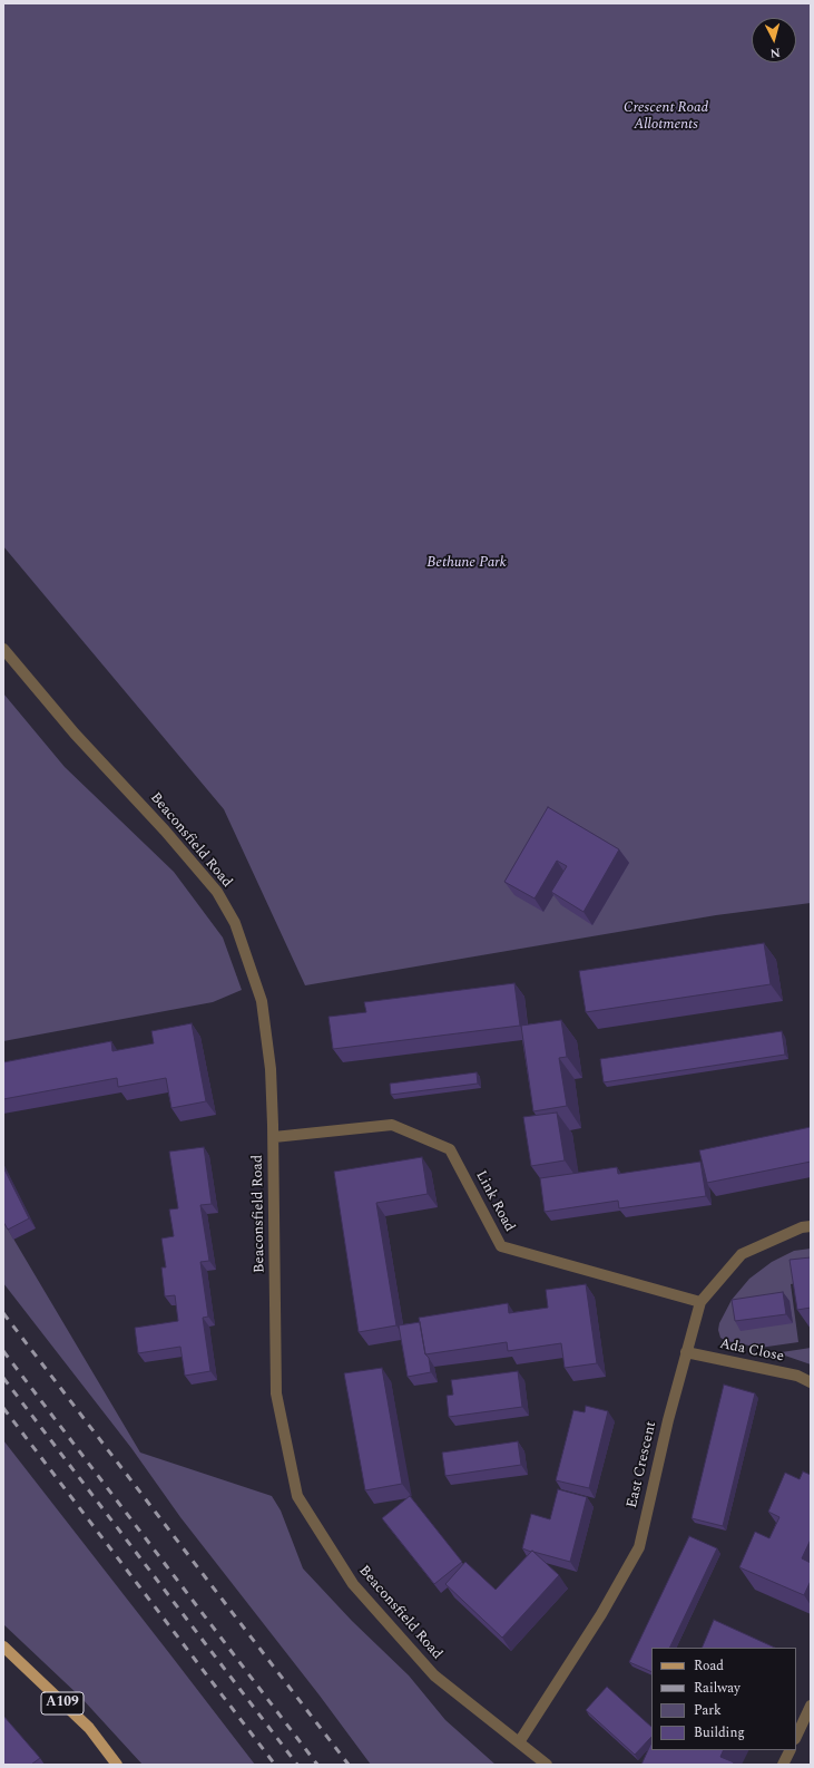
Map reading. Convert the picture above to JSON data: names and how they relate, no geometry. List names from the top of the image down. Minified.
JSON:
{"streets":{"main road":["A109"],"street":["Beaconsfield Road","Link Road","Ada Close","East Crescent"]},"crossings":[["Beaconsfield Road","Link Road"],["Beaconsfield Road","East Crescent"],["Link Road","East Crescent"],["Ada Close","East Crescent"]],"parks":["Crescent Road Allotments","Bethune Park"],"legend":["Road","Railway","Park","Building"],"north":"bottom"}
